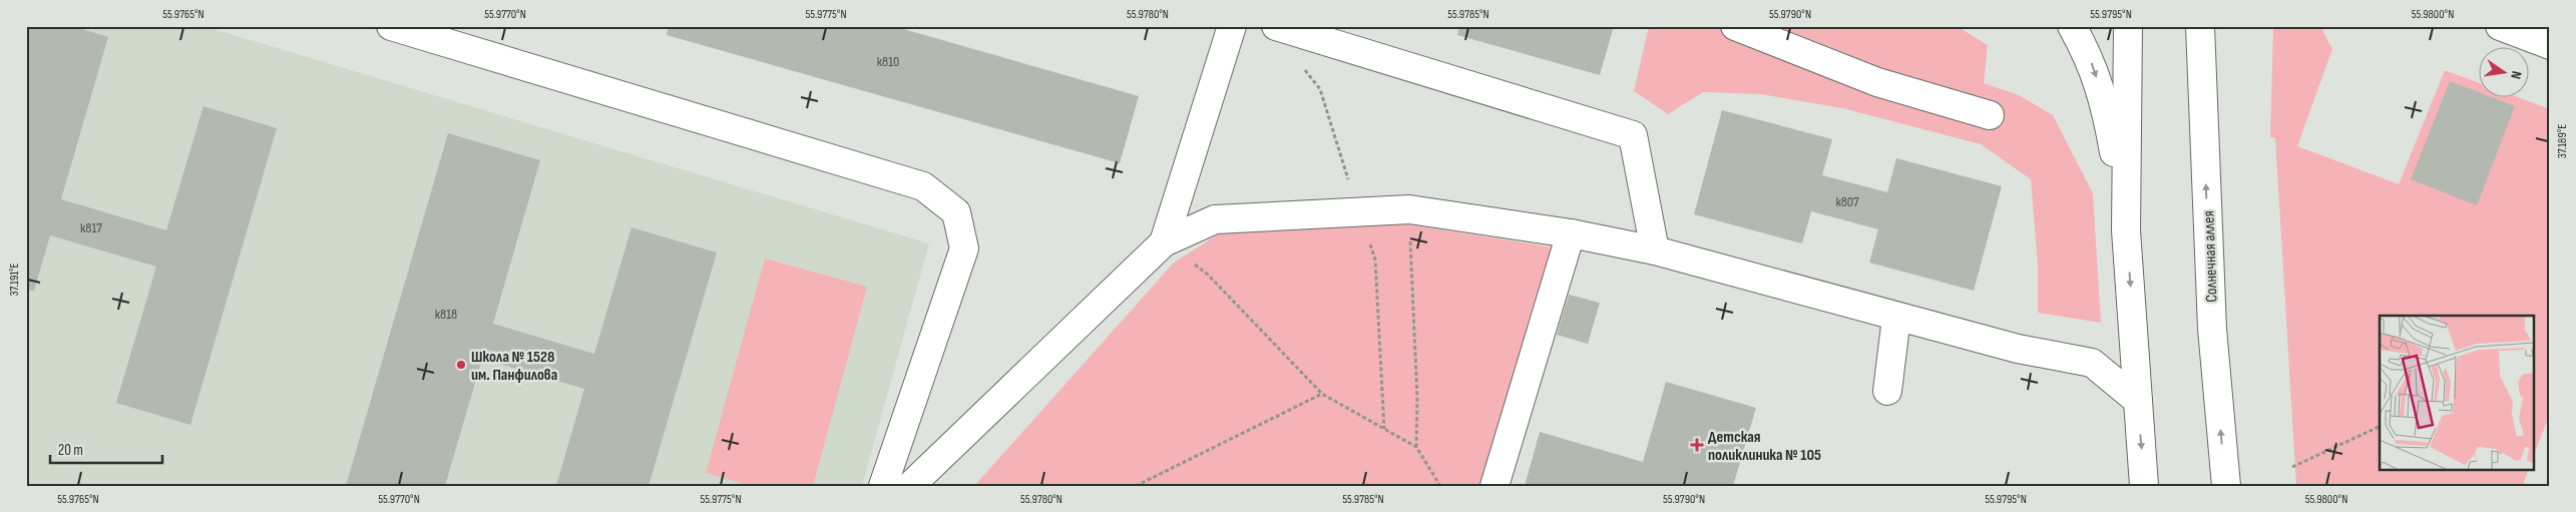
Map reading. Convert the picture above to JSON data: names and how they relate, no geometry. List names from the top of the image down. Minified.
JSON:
{"streets":{"street":["Солнечная аллея"]},"places":{"other":["Школа № 1528 им. Панфилова"],"health":["Детская поликлиника № 105"]},"house_numbers":["к810","к807","к817","к818"],"scale_bar":"20 m","north":"right","coordinates":["55.9765°N","55.9770°N","55.9775°N","55.9780°N","55.9785°N","55.9790°N","55.9795°N","55.9800°N","37.189°E","37.191°E"]}
